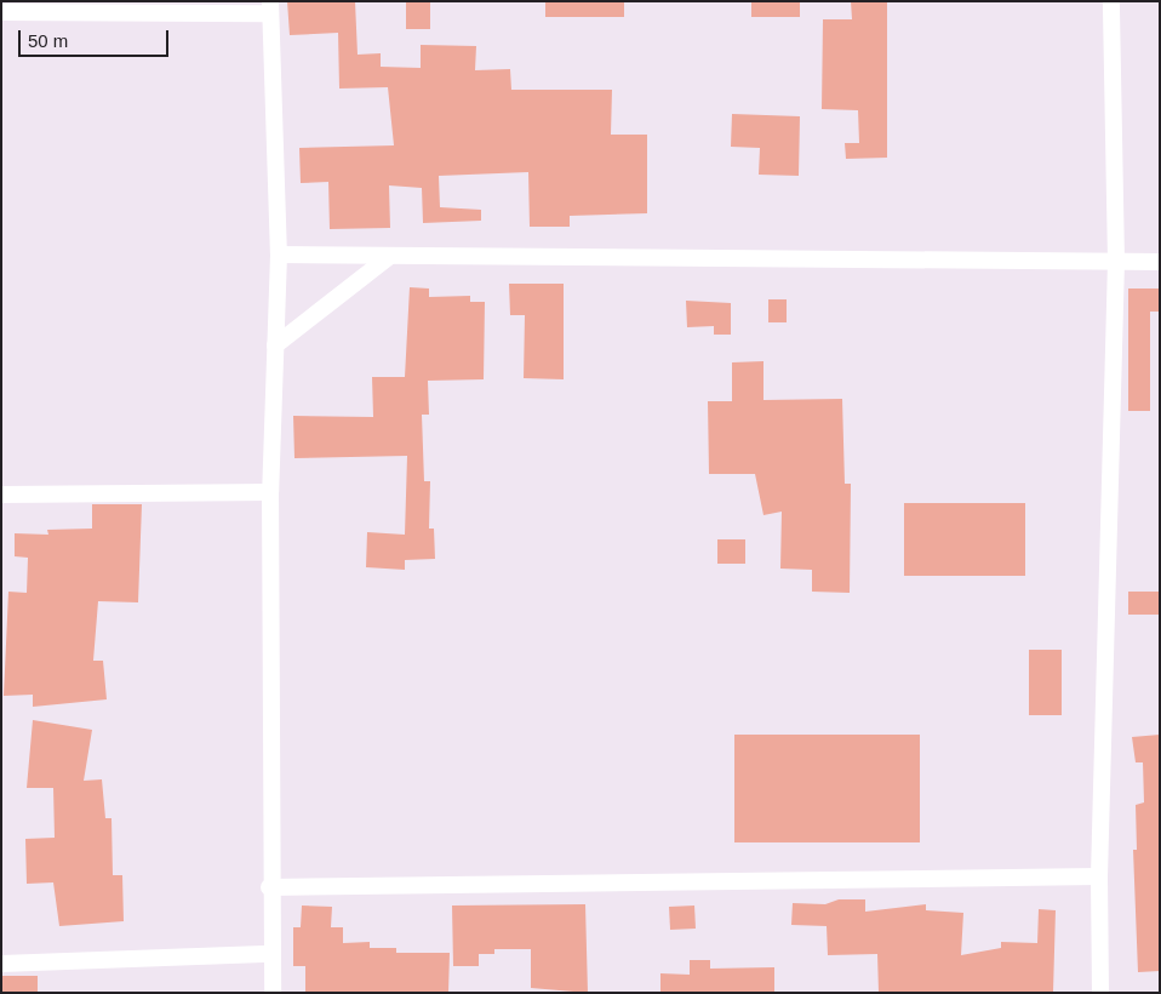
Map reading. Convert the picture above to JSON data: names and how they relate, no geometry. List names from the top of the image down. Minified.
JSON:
{"scale_bar":"50 m"}
